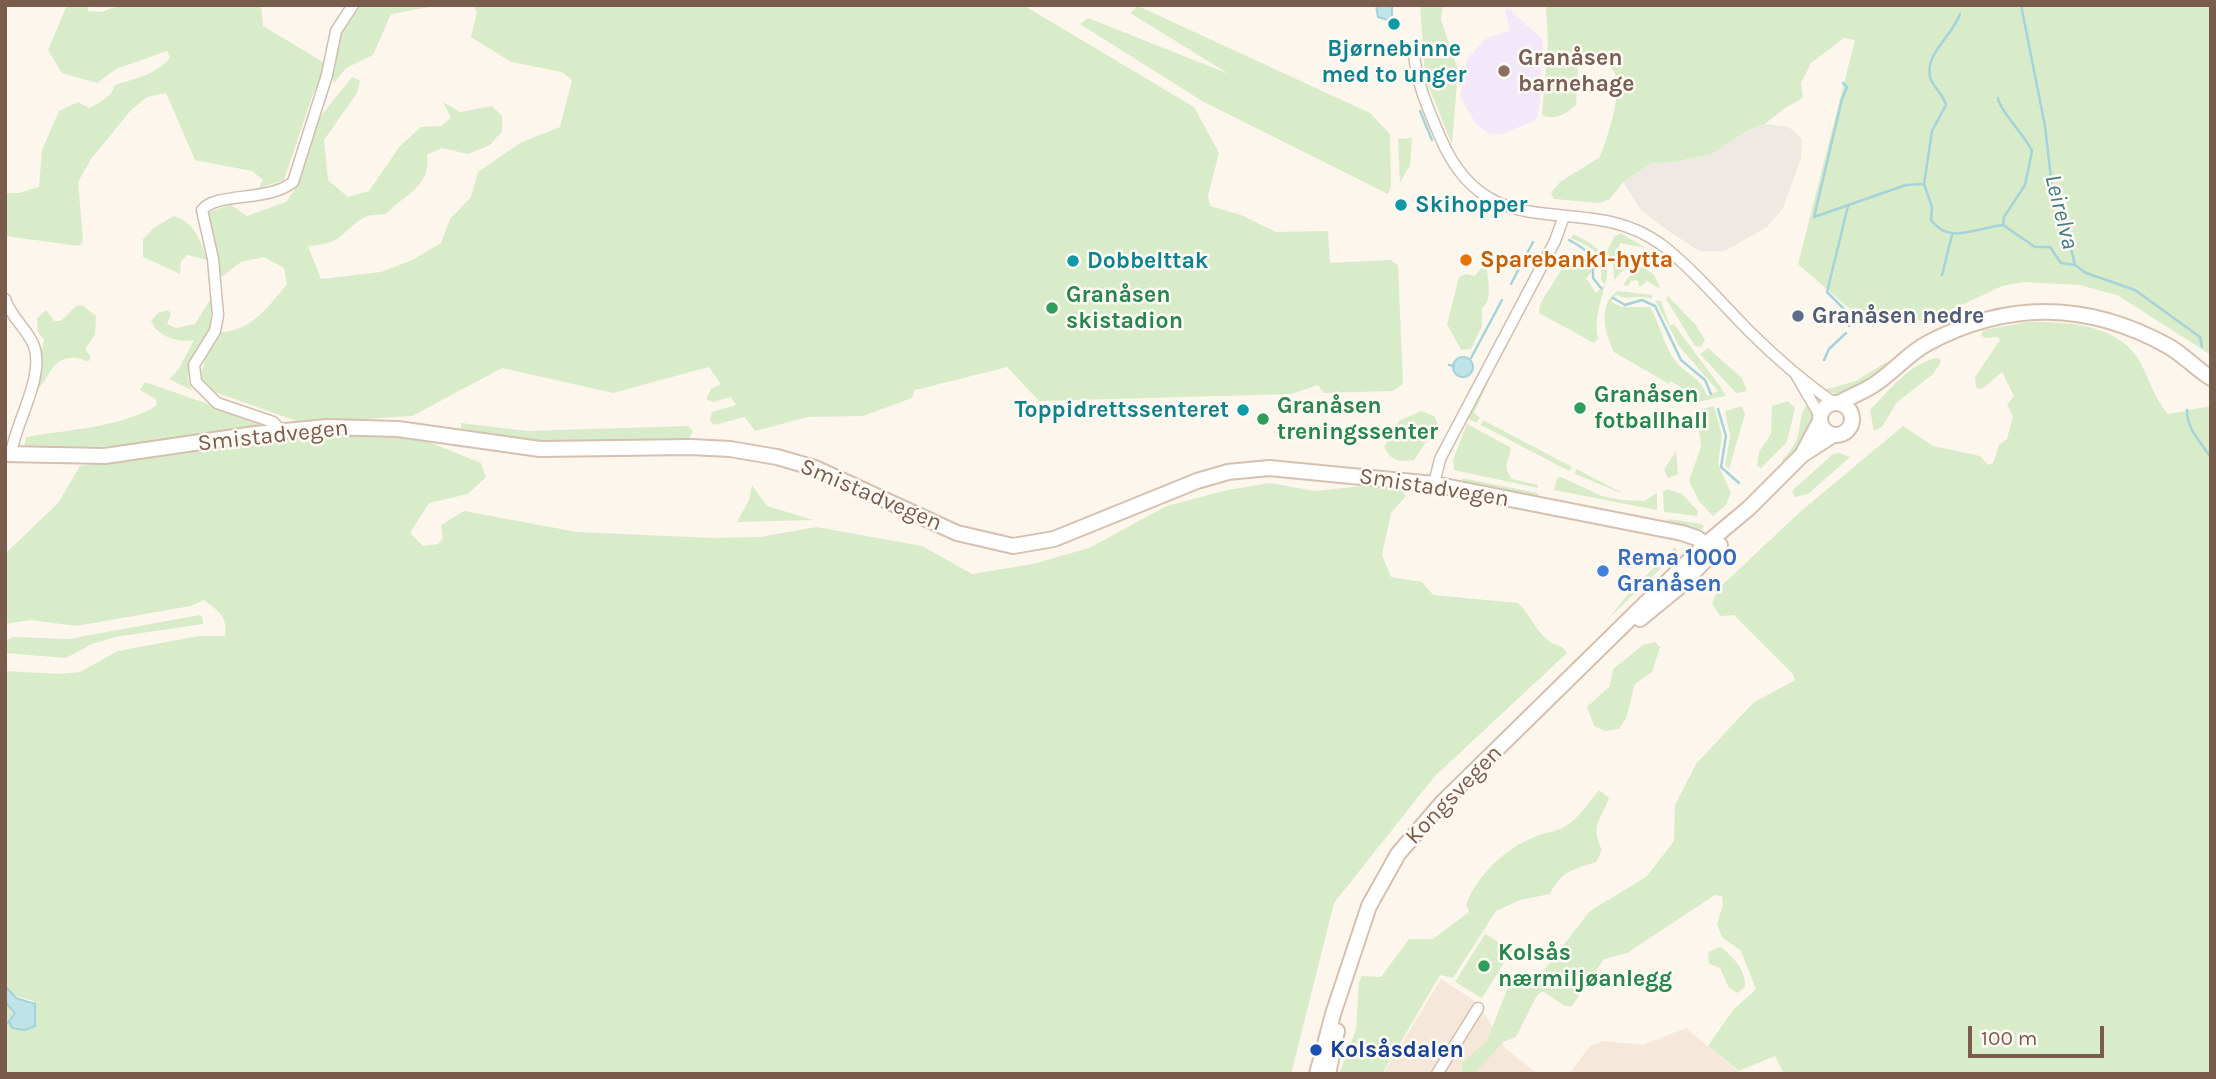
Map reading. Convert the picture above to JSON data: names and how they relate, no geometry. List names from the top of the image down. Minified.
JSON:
{"streets":{"street":["Smistadvegen","Kongsvegen"]},"crossings":[["Smistadvegen","Kongsvegen"]],"water":["Leirelva"],"places":["Bjørnebinne med to unger","Granåsen barnehage","Skihopper","Sparebank1-hytta","Dobbelttak","Granåsen skistadion","Granåsen nedre","Granåsen fotballhall","Toppidrettssenteret","Granåsen treningssenter","Rema 1000 Granåsen","Kolsås nærmiljøanlegg","Kolsåsdalen"],"scale_bar":"100 m"}
